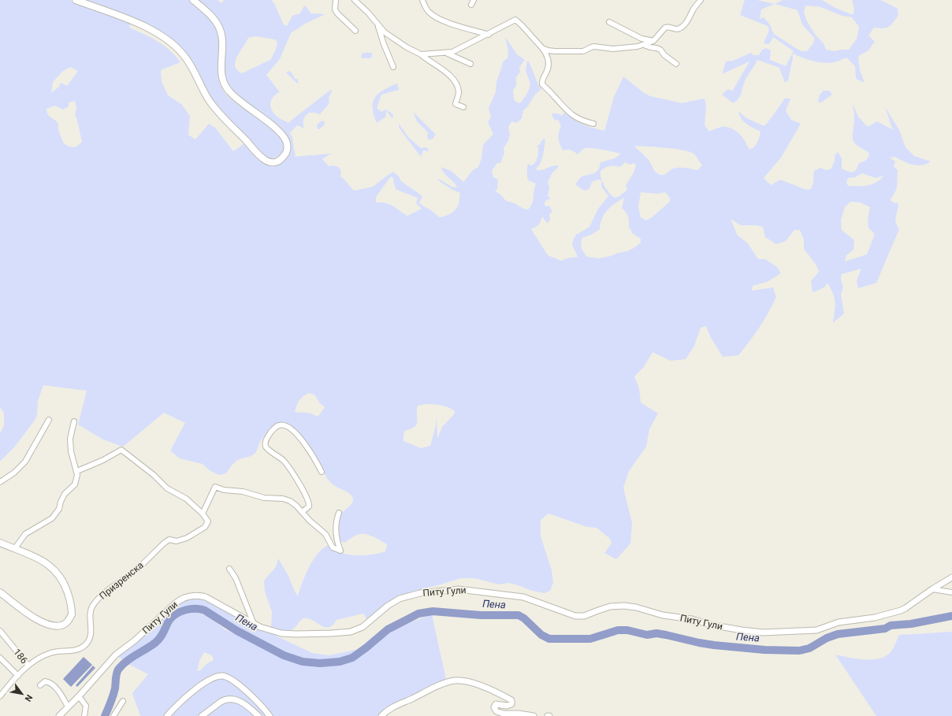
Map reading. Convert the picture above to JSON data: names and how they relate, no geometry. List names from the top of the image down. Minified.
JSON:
{"streets":{"street":["Призренска","Питу Гули","186"]},"crossings":[["Призренска","186"]],"water":["Пена"],"north":"bottom right"}
